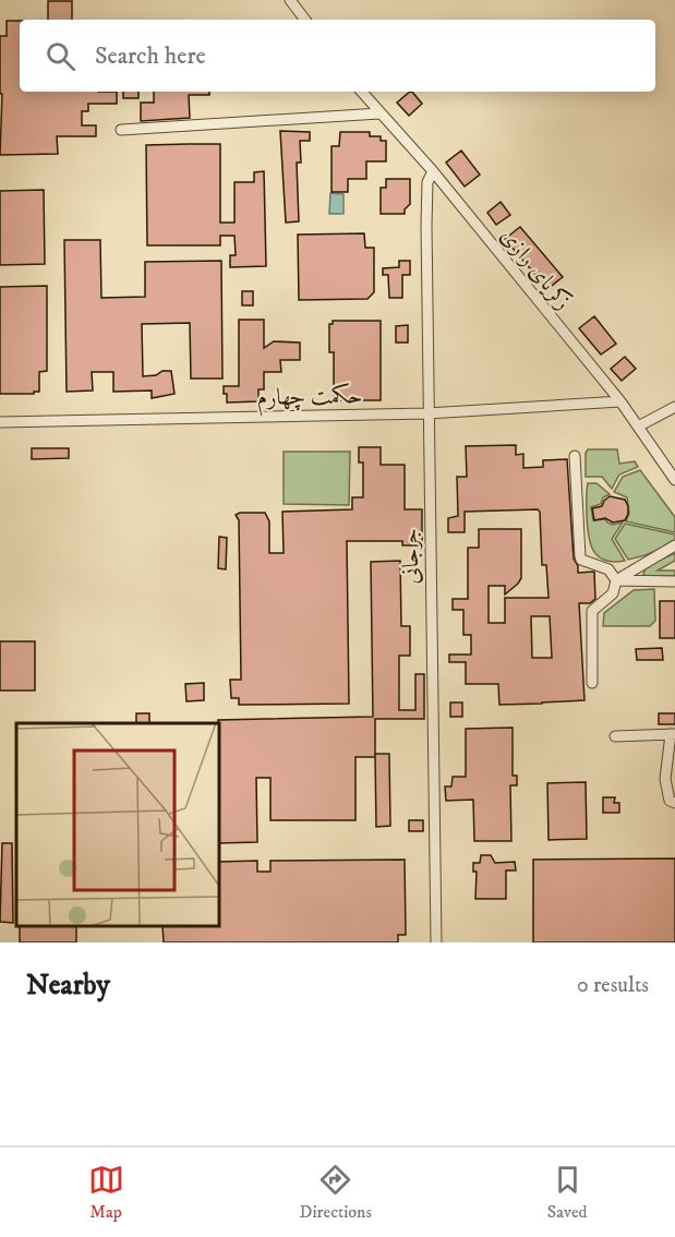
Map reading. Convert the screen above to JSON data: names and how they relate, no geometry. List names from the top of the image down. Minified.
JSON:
{"streets":{"street":["زکریای رازی","حکمت چهارم","جرجانی"]},"crossings":[["زکریای رازی","حکمت چهارم"],["زکریای رازی","جرجانی"],["حکمت چهارم","جرجانی"]],"page":{"search":"Search here","heading":["Nearby","0 results"],"nav":["Map","Directions","Saved"]}}
